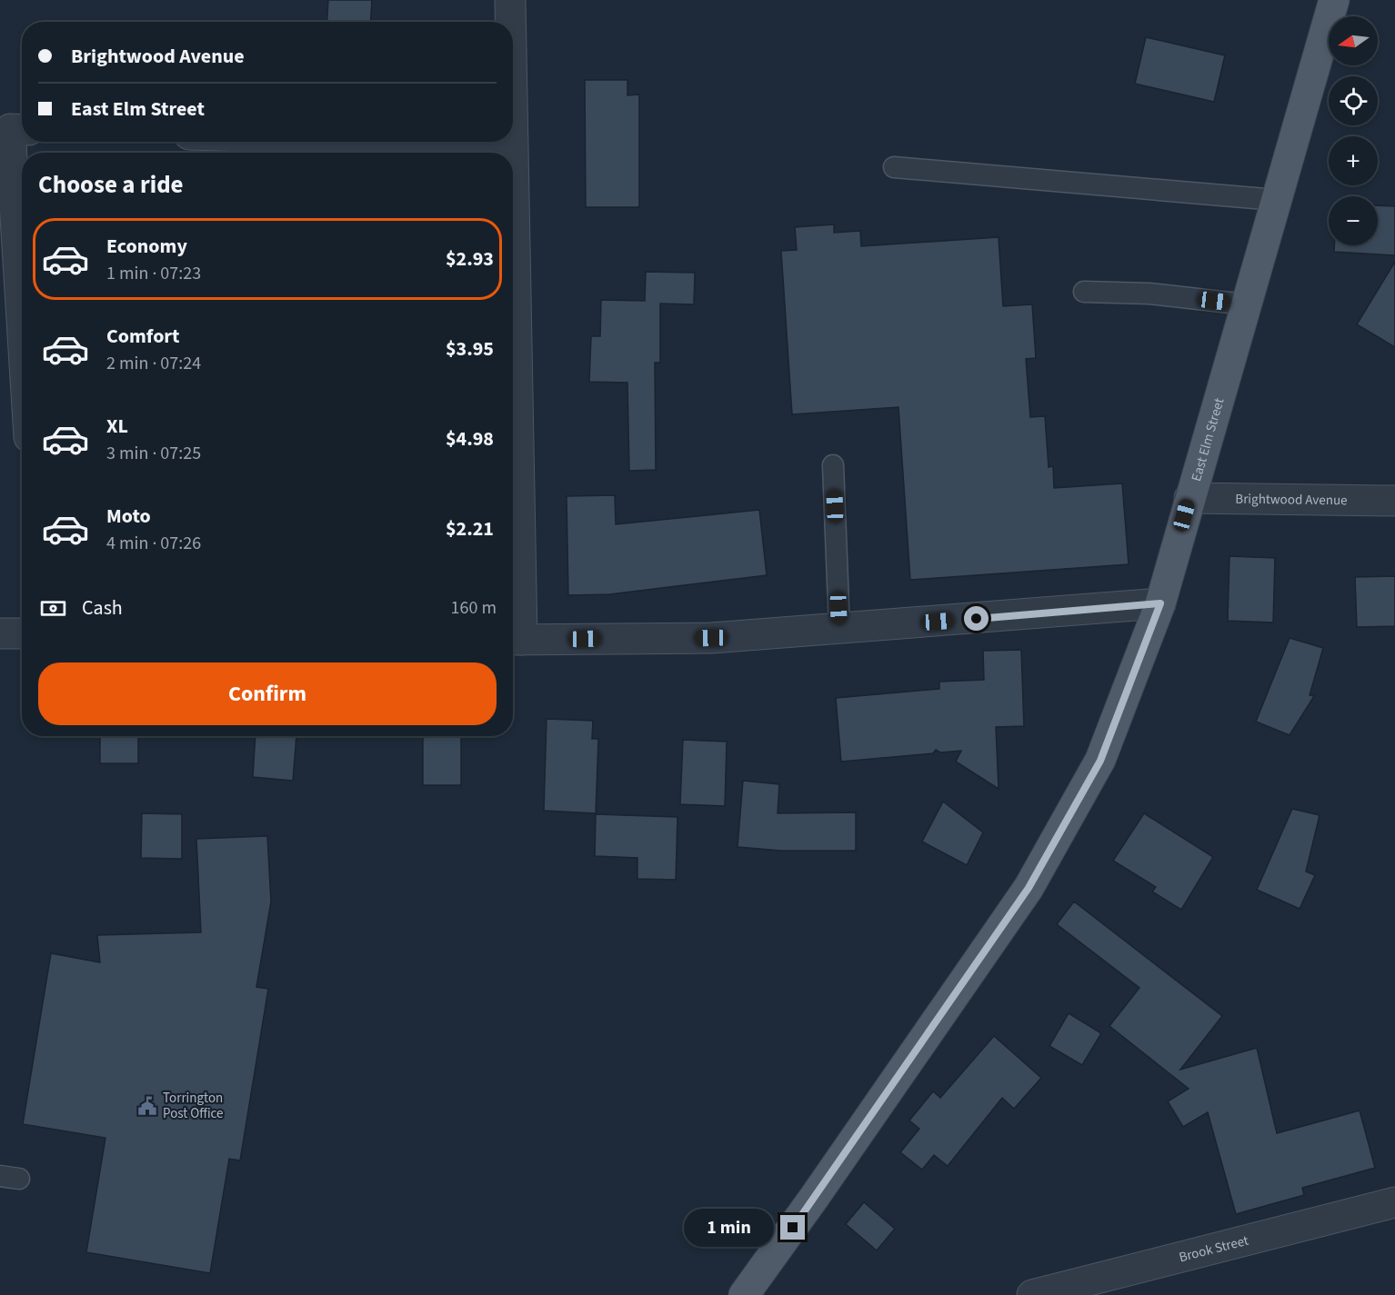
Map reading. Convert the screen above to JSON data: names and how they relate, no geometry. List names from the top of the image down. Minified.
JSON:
{"streets":{"main road":["East Elm Street"],"street":["Brightwood Avenue","Brook Street"]},"crossings":[["East Elm Street","Brightwood Avenue"]],"places":{"public building":["Torrington Post Office"]},"north":"left","page":{"map_buttons":["+","−"],"banner":["Brightwood Avenue","East Elm Street"],"heading":"Choose a ride","list":[{"name":"Economy","note":"1 min · 07:23","value":"$2.93"},{"name":"Comfort","note":"2 min · 07:24","value":"$3.95"},{"name":"XL","note":"3 min · 07:25","value":"$4.98"},{"name":"Moto","note":"4 min · 07:26","value":"$2.21"}],"pay":["Cash","160 m"],"buttons":"Confirm","bubble":"1 min"}}
